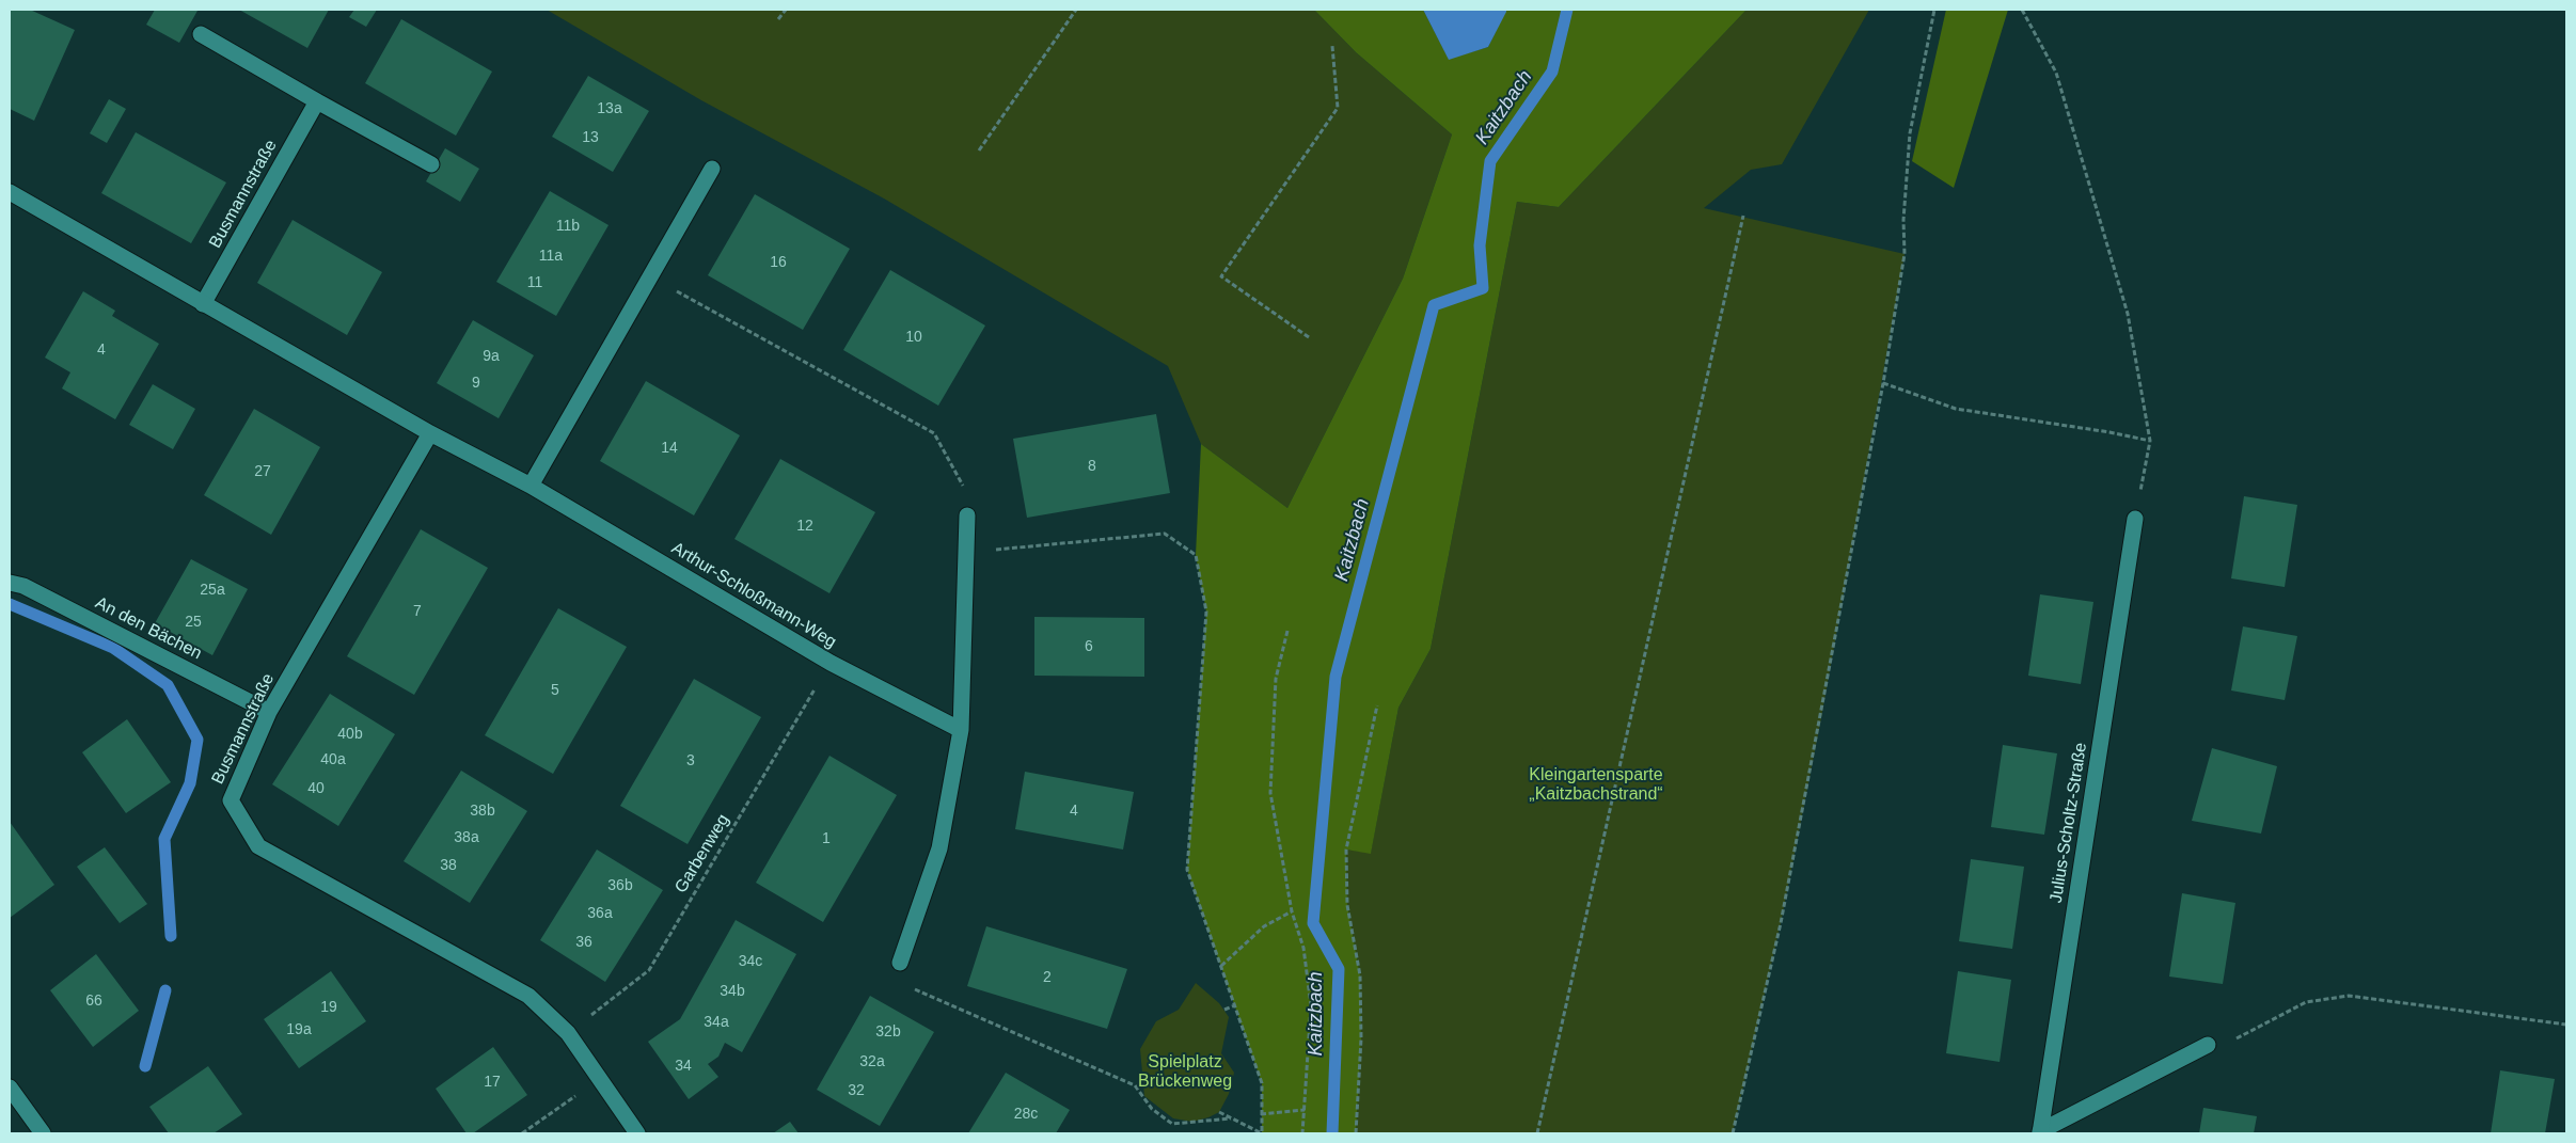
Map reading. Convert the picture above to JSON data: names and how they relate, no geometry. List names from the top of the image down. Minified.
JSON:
{"streets":{"street":["Busmannstraße","Arthur-Schloßmann-Weg","An den Bächen","Julius-Scholtz-Straße"],"path":["Garbenweg"]},"crossings":[["Busmannstraße","Arthur-Schloßmann-Weg"],["Busmannstraße","An den Bächen"],["Busmannstraße","Garbenweg"],["Arthur-Schloßmann-Weg","Garbenweg"]],"water":["Kaitzbach"],"parks":["Kleingartensparte „Kaitzbachstrand“","Spielplatz Brückenweg"],"house_numbers":["13a","13","11b","11a","16","11","10","4","9a","9","14","8","27","12","25a","7","25","6","5","40b","40a","3","40","38b","4","38a","1","38","36b","36a","36","34c","2","34b","66","19","34a","19a","32b","32a","34","17","32","28c"]}
